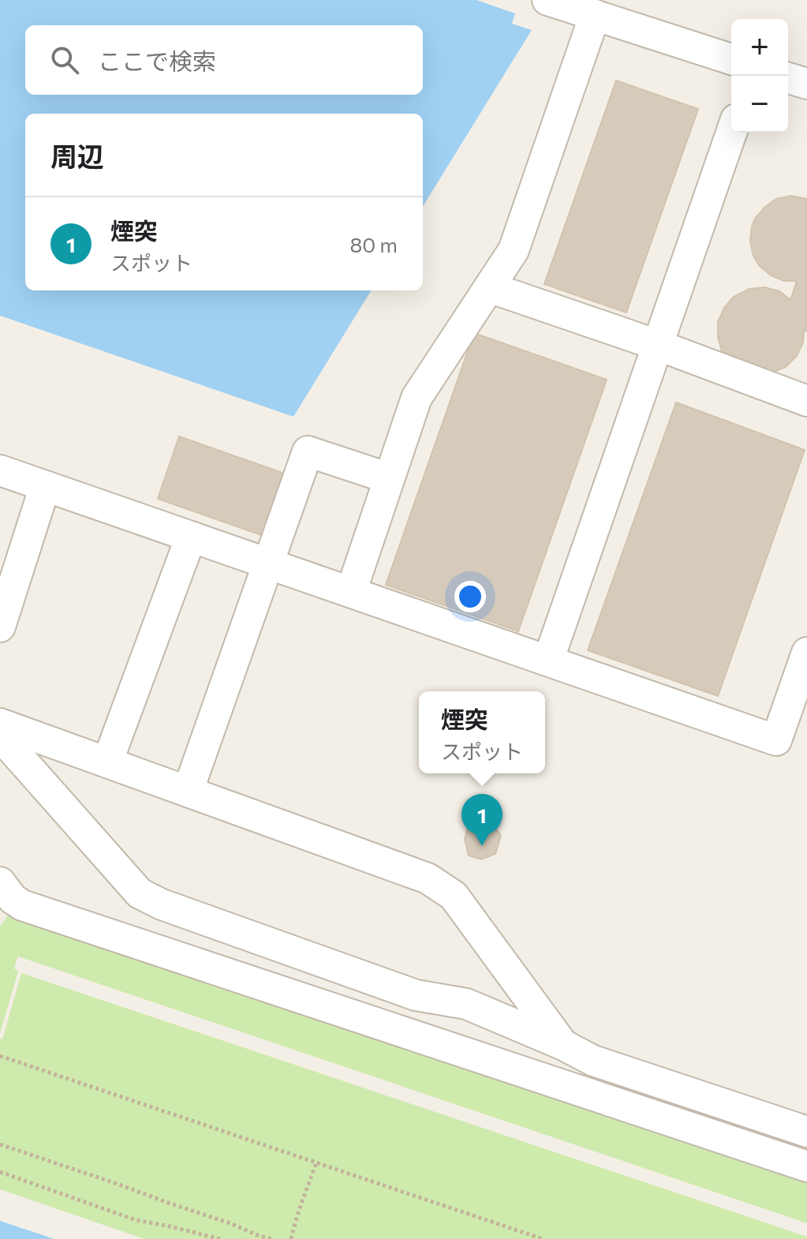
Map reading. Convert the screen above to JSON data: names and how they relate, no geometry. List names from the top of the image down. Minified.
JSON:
{"page":{"map_buttons":["+","−"],"search":"ここで検索","heading":"周辺","list":[{"mark":"1","name":"煙突","note":"スポット","value":"80 m"}],"popup":["煙突","スポット"],"pins":"1"}}
